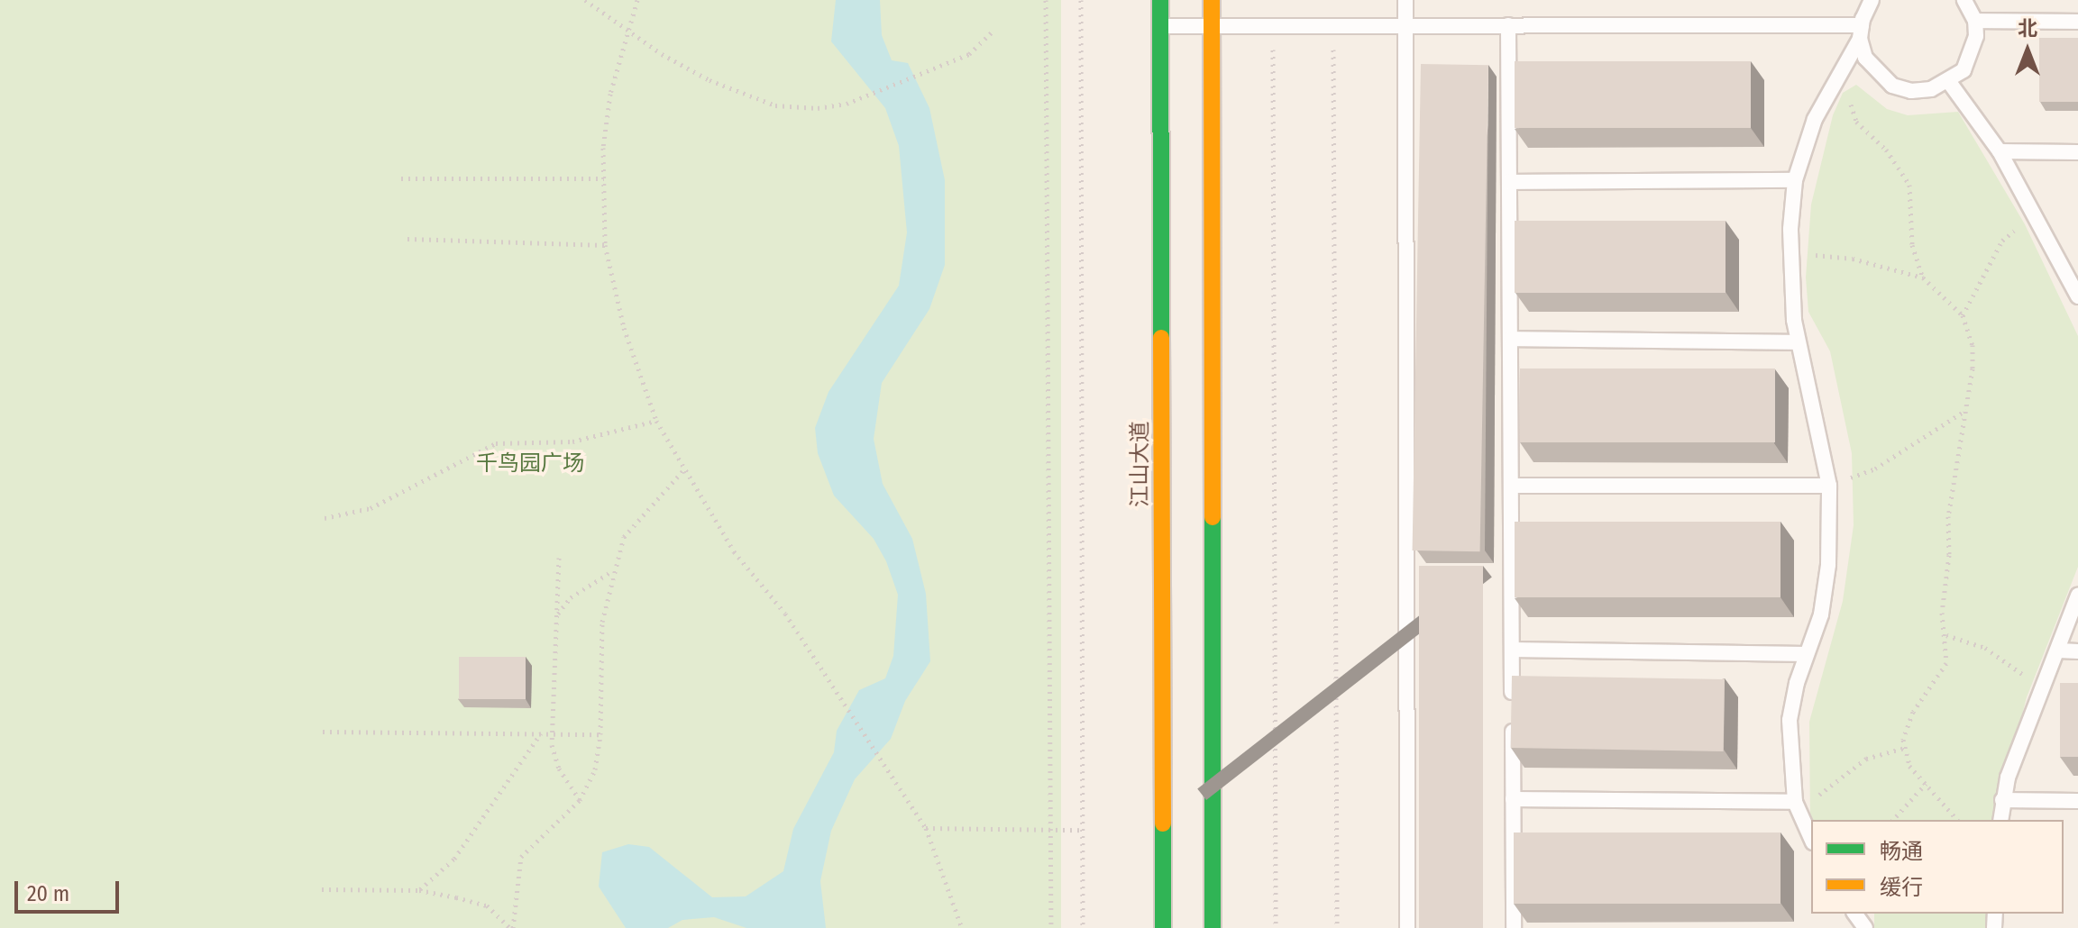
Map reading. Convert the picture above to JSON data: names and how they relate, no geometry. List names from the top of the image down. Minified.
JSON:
{"streets":{"main road":["江山大道"]},"parks":["千鸟园广场"],"legend":["畅通","缓行"],"scale_bar":"20 m","north":"top"}
